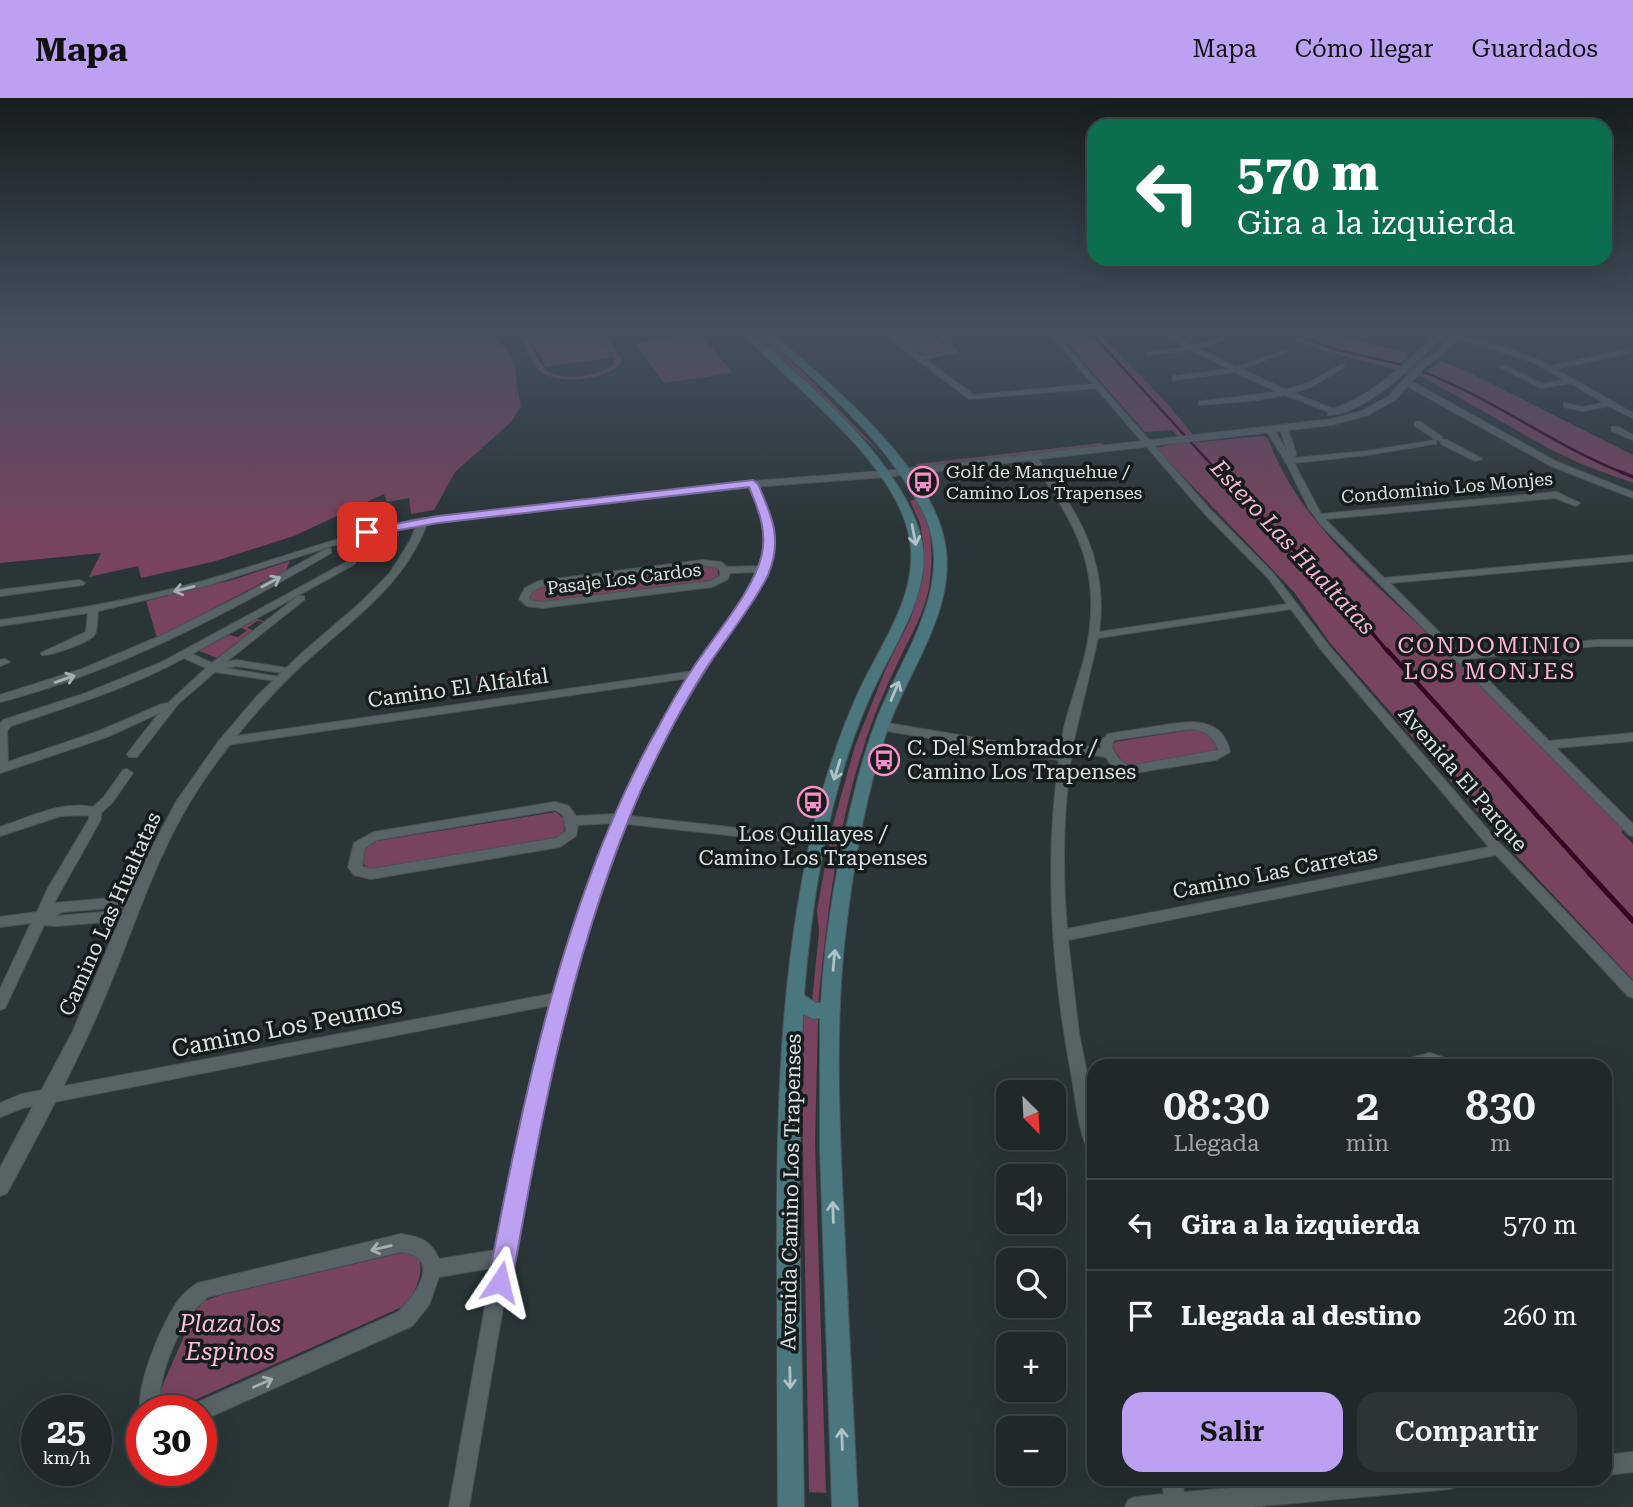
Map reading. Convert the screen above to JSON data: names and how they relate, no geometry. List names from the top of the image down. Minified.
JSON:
{"streets":{"main road":["Avenida Camino Los Trapenses"],"street":["Condominio Los Monjes","Pasaje Los Cardos","Camino El Alfalfal","Avenida El Parque","Camino Las Carretas","Camino Las Hualtatas","Camino Los Peumos"]},"crossings":[["Camino El Alfalfal","Camino Las Hualtatas"],["Avenida El Parque","Camino Las Carretas"],["Camino Las Hualtatas","Camino Los Peumos"]],"districts":["CONDOMINIO LOS MONJES"],"water":["Estero Las Hualtatas"],"parks":["Plaza los Espinos"],"places":{"bus stop":["Golf de Manquehue / Camino Los Trapenses","C. Del Sembrador / Camino Los Trapenses","Los Quillayes / Camino Los Trapenses"]},"north":"bottom right","page":{"header":"Mapa","nav":["Mapa","Cómo llegar","Guardados"],"turn":["570 m","Gira a la izquierda"],"eta":["08:30","Llegada","2","min","830","m"],"map_buttons":["+","−"],"list":[{"name":"Gira a la izquierda","value":"570 m"},{"name":"Llegada al destino","value":"260 m"}],"buttons":["Salir","Compartir"],"speed":"25 km/h","limit":"30"}}
